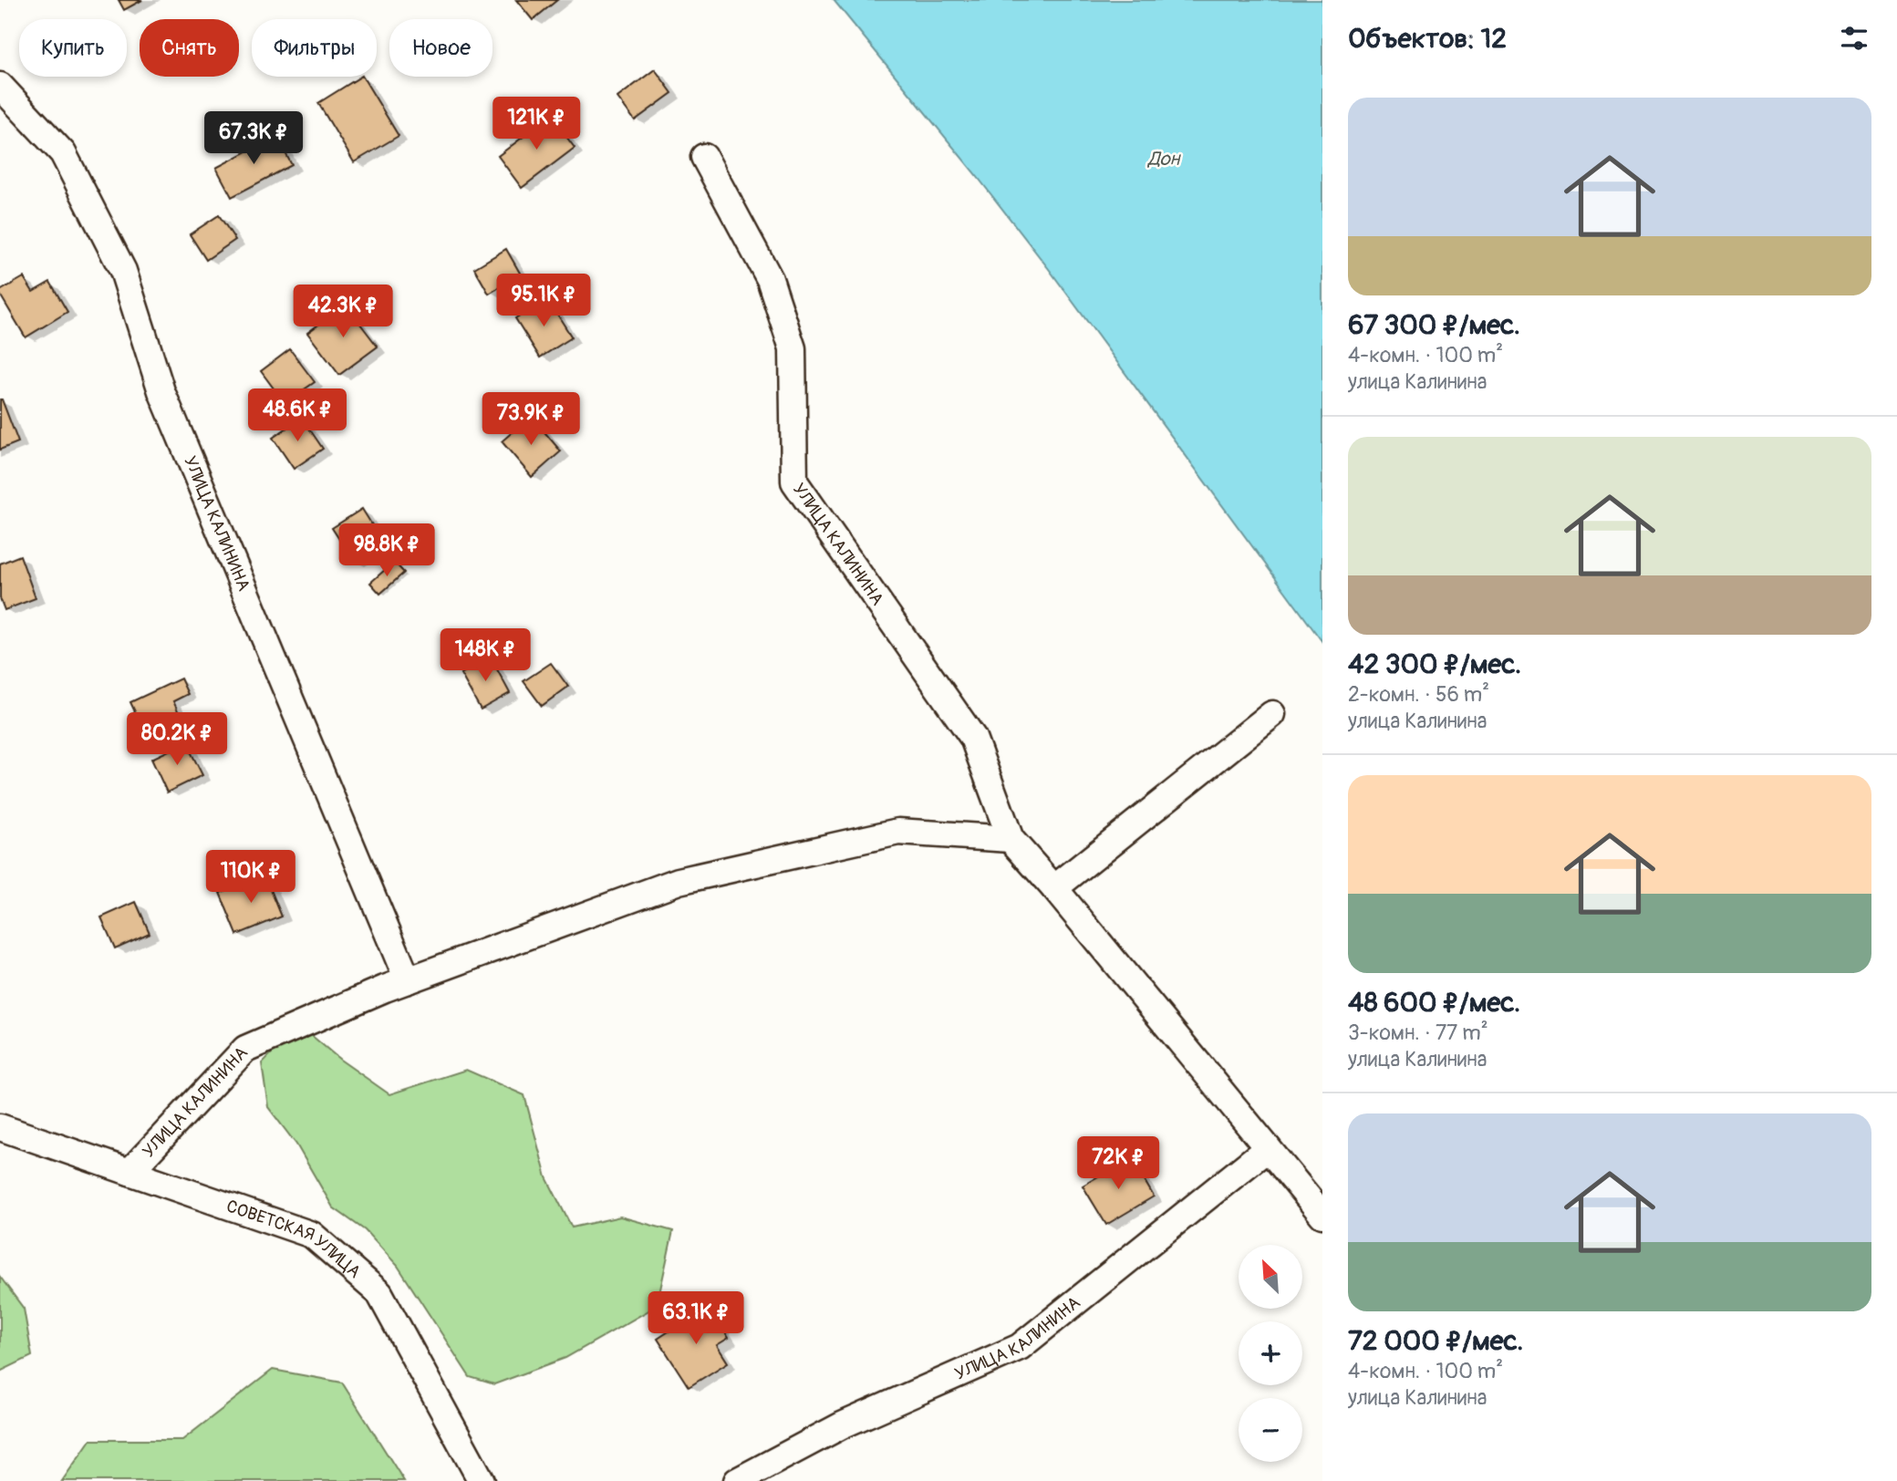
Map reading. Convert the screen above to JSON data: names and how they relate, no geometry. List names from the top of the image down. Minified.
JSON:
{"streets":{"street":["УЛИЦА КАЛИНИНА","СОВЕТСКАЯ УЛИЦА"]},"crossings":[["УЛИЦА КАЛИНИНА","СОВЕТСКАЯ УЛИЦА"]],"water":["Дон"],"north":"top left","page":{"heading":"Объектов: 12","chip":["Купить","Снять","Фильтры","Новое"],"list":[{"name":"67 300 ₽/мес.","note":"4-комн. · 100 m² · улица Калинина"},{"name":"42 300 ₽/мес.","note":"2-комн. · 56 m² · улица Калинина"},{"name":"48 600 ₽/мес.","note":"3-комн. · 77 m² · улица Калинина"},{"name":"72 000 ₽/мес.","note":"4-комн. · 100 m² · улица Калинина"}],"price":["121K ₽","67.3K ₽","95.1K ₽","42.3K ₽","48.6K ₽","73.9K ₽","98.8K ₽","148K ₽","80.2K ₽","110K ₽","72K ₽","63.1K ₽"],"map_buttons":["+","−"]}}
